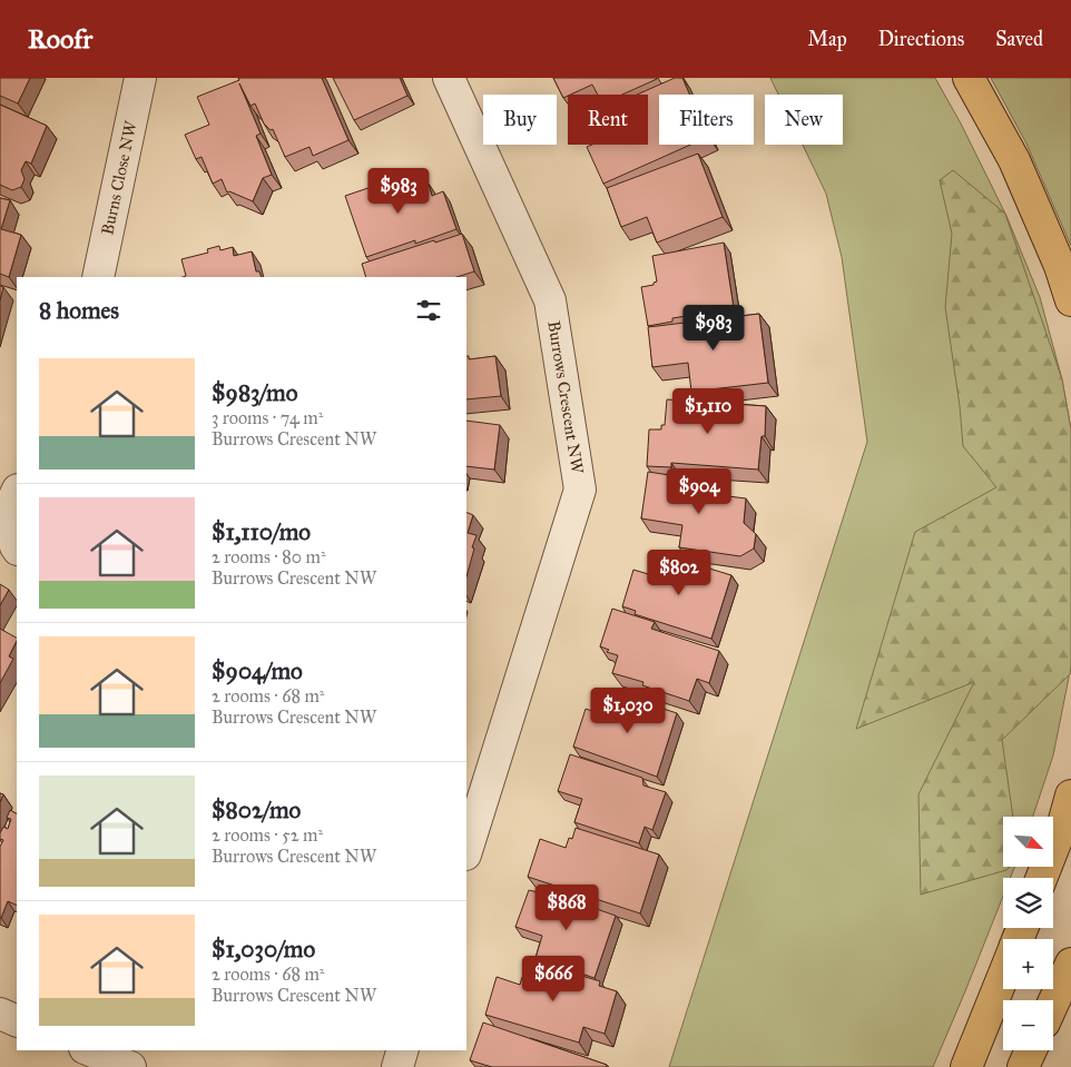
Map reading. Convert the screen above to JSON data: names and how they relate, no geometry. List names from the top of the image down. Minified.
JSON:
{"streets":{"street":["Burns Close NW","Burrows Crescent NW"]},"north":"bottom right","page":{"header":"Roofr","nav":["Map","Directions","Saved"],"chip":["Buy","Rent","Filters","New"],"price":["$983","$983","$1,110","$904","$802","$1,030","$868","$666"],"heading":"8 homes","list":[{"name":"$983/mo","note":"3 rooms · 74 m² · Burrows Crescent NW"},{"name":"$1,110/mo","note":"2 rooms · 80 m² · Burrows Crescent NW"},{"name":"$904/mo","note":"2 rooms · 68 m² · Burrows Crescent NW"},{"name":"$802/mo","note":"2 rooms · 52 m² · Burrows Crescent NW"},{"name":"$1,030/mo","note":"2 rooms · 68 m² · Burrows Crescent NW"}],"map_buttons":["+","−"]}}
